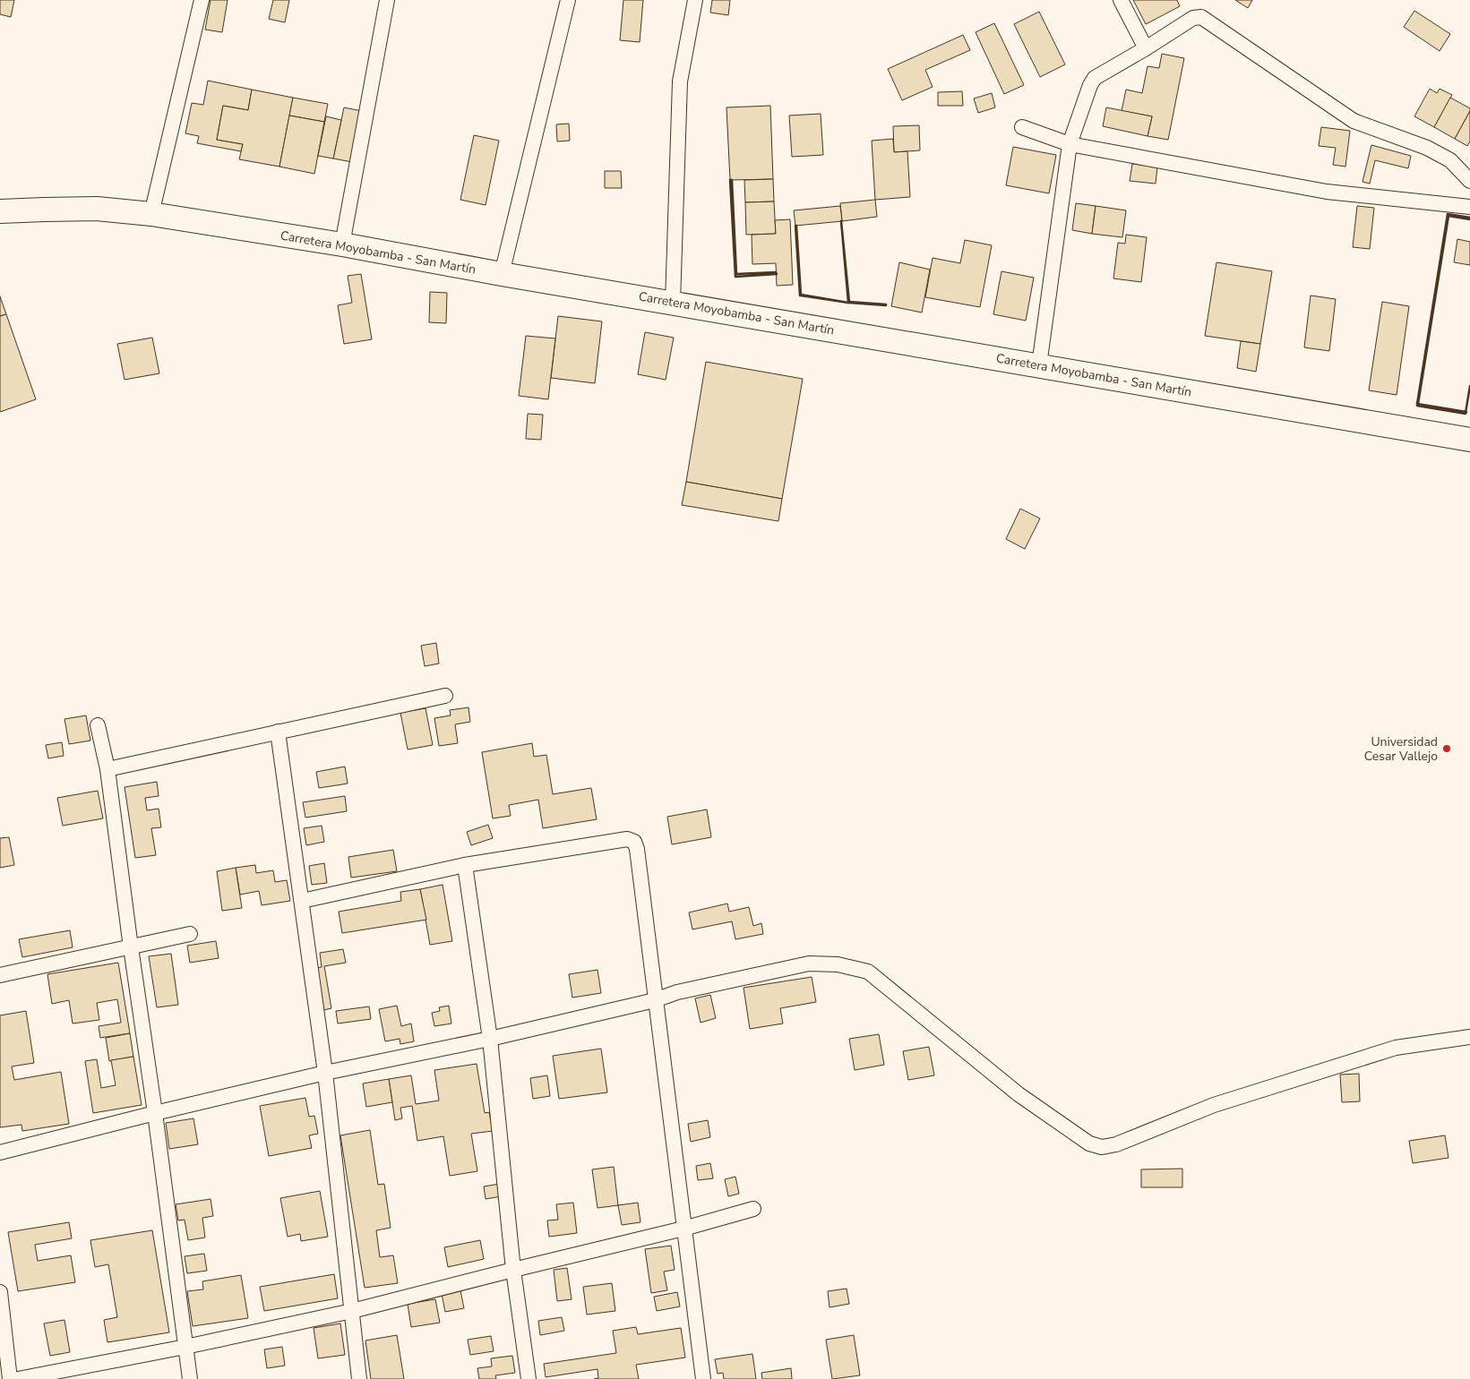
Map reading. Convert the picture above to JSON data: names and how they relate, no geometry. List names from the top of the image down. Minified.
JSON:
{"streets":{"main road":["Carretera Moyobamba - San Martín"]},"places":["Universidad Cesar Vallejo"]}
